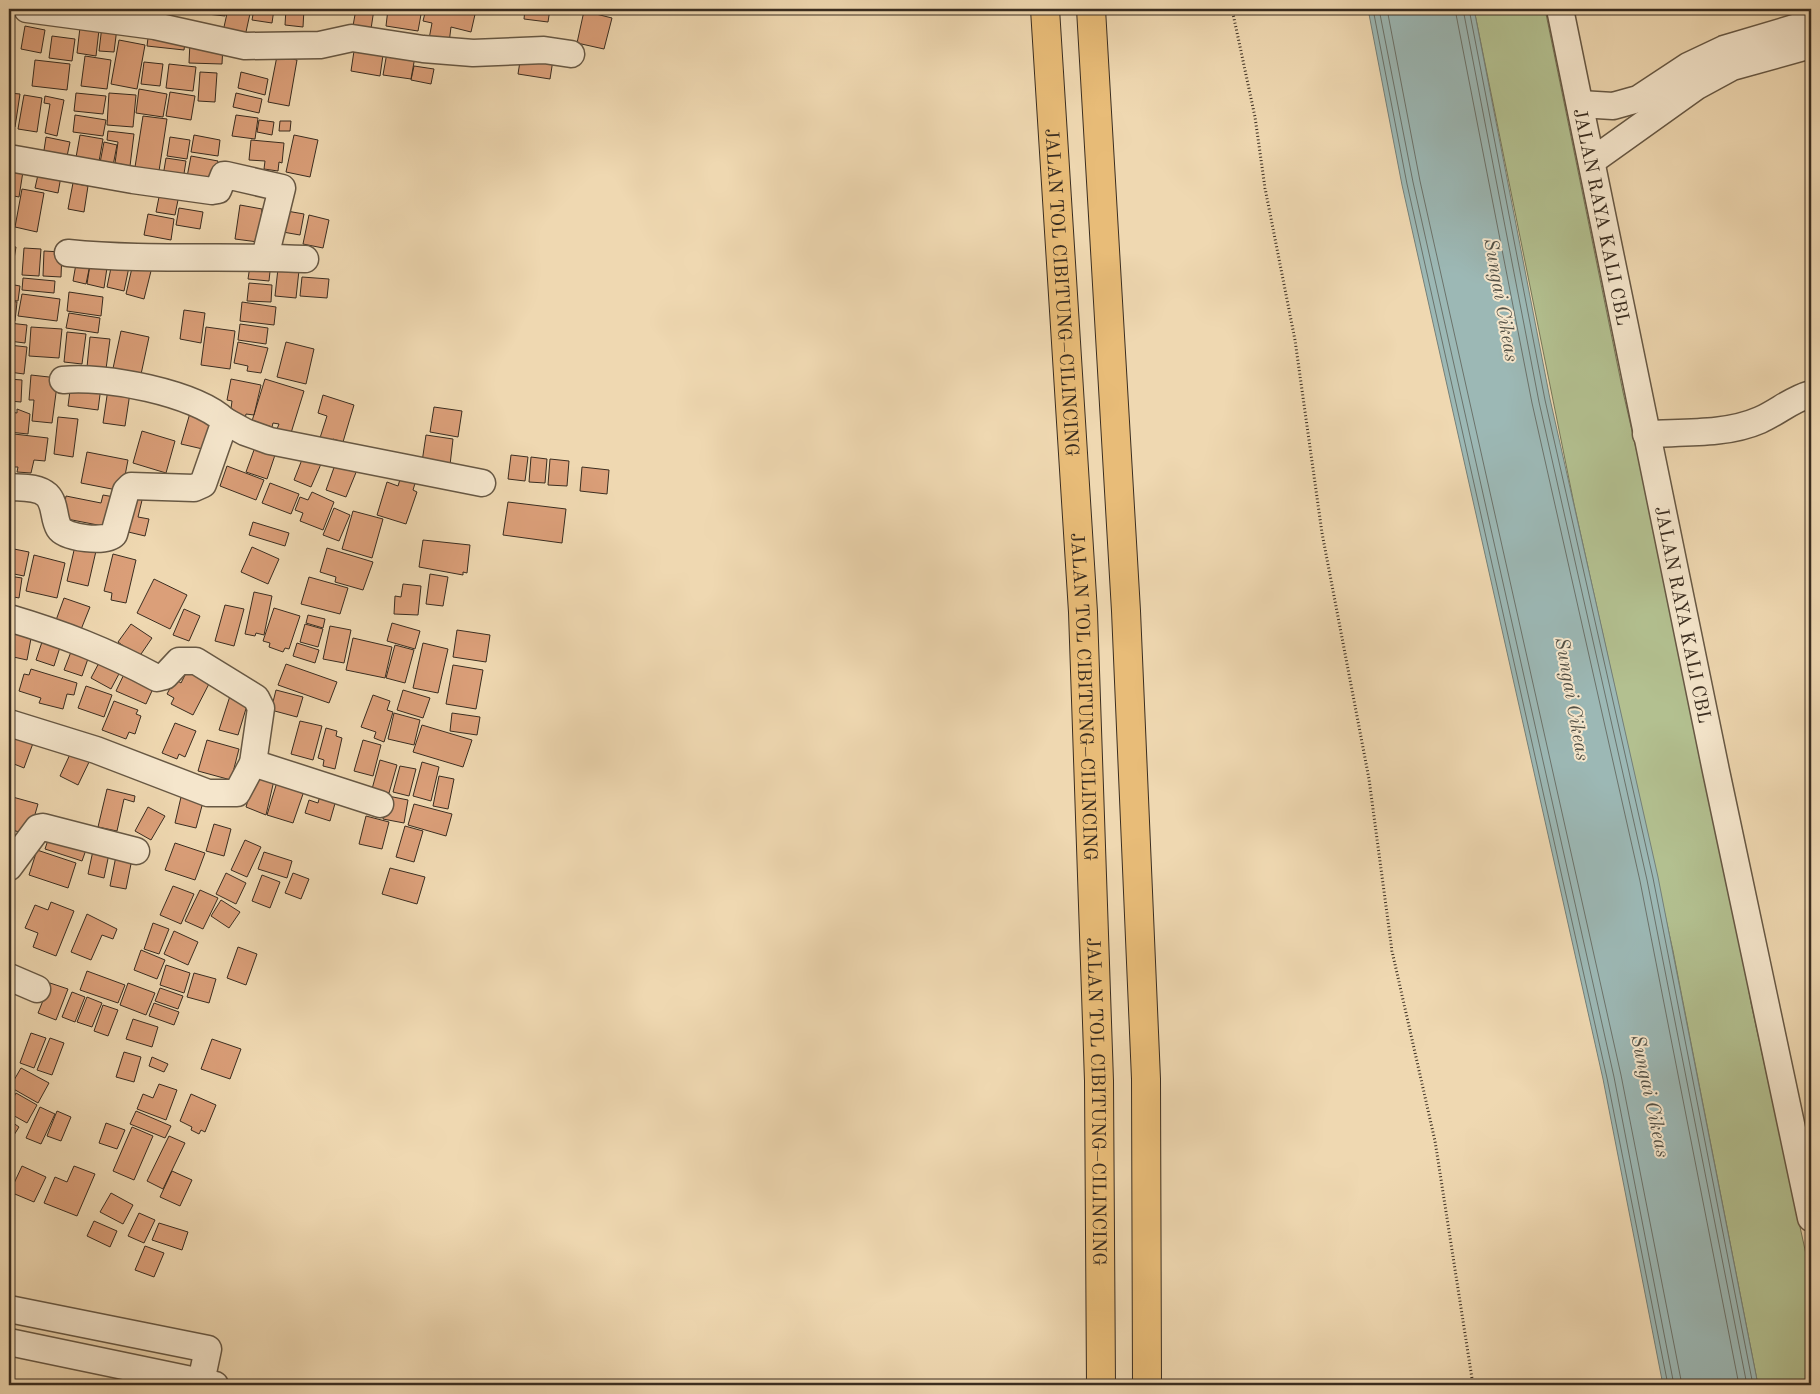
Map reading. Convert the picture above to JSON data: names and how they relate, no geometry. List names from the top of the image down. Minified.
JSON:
{"streets":{"highway":["JALAN TOL CIBITUNG–CILINCING"],"street":["JALAN RAYA KALI CBL"]},"water":["Sungai Cikeas"]}
